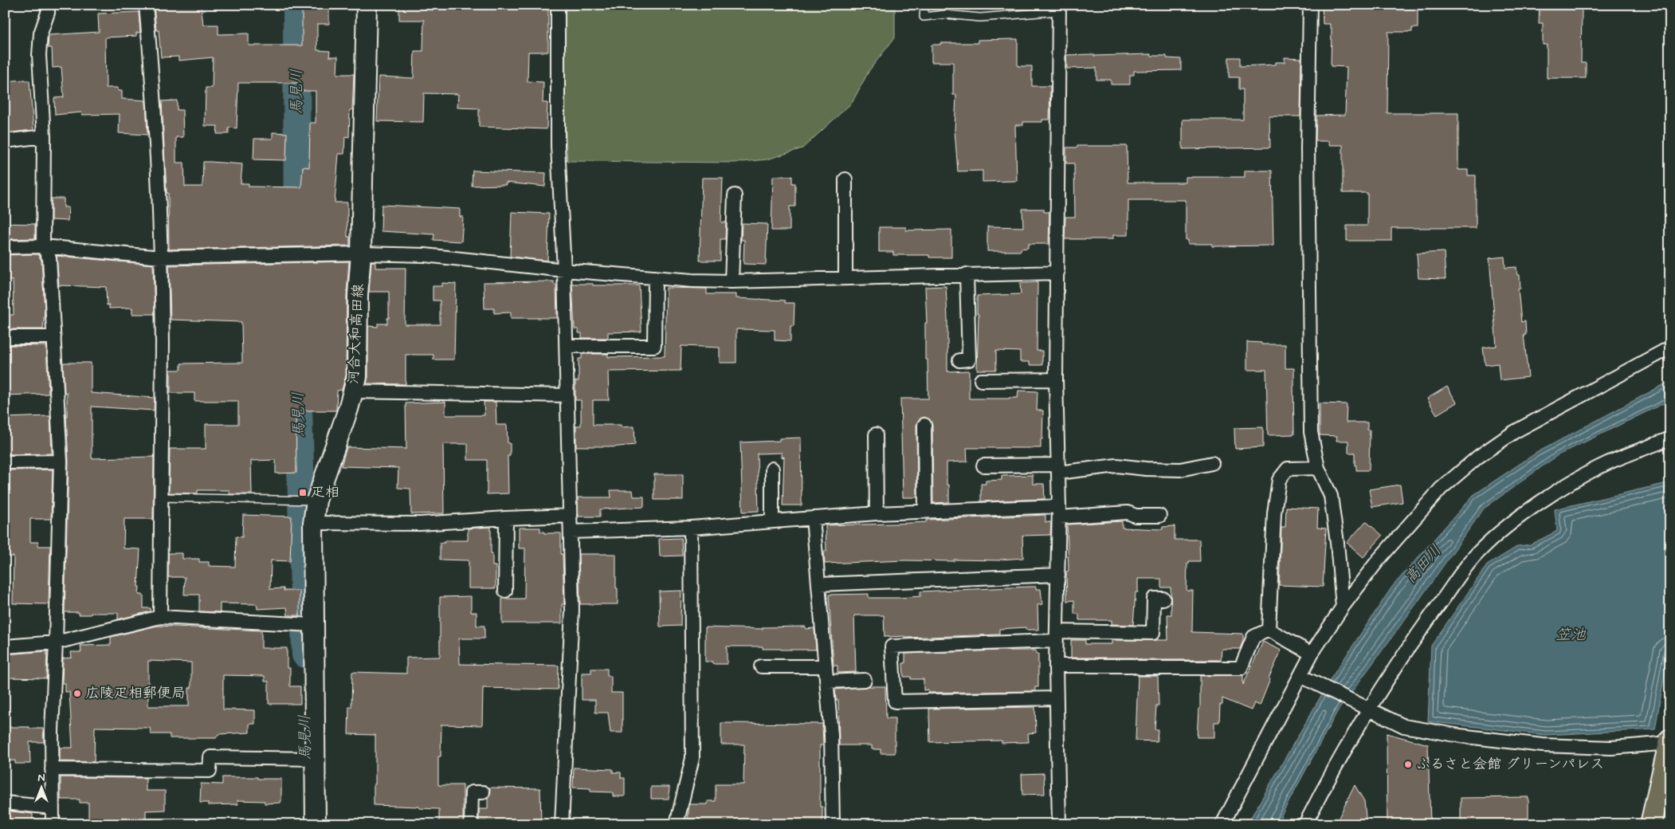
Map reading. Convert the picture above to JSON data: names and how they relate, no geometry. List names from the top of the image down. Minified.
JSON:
{"streets":{"main road":["河合大和高田線"]},"water":["馬見川","高田川","笠池"],"places":{"transit":["疋相"],"other":["広陵疋相郵便局","ふるさと会館 グリーンパレス"]},"north":"top"}
